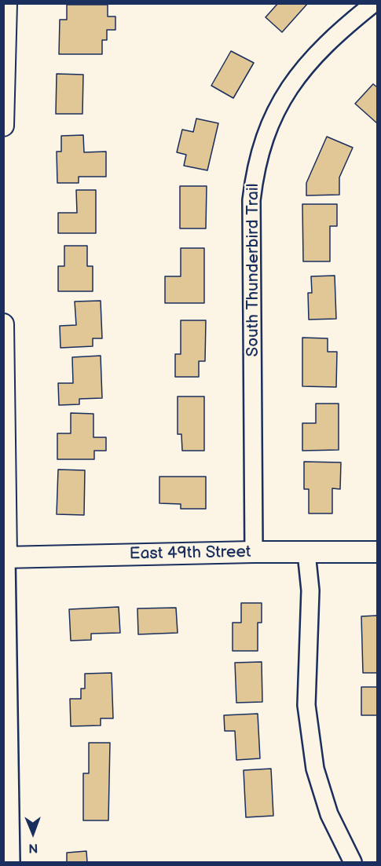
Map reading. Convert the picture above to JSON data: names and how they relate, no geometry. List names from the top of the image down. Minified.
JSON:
{"streets":{"street":["South Thunderbird Trail","East 49th Street"]},"crossings":[["South Thunderbird Trail","East 49th Street"]],"north":"bottom"}
